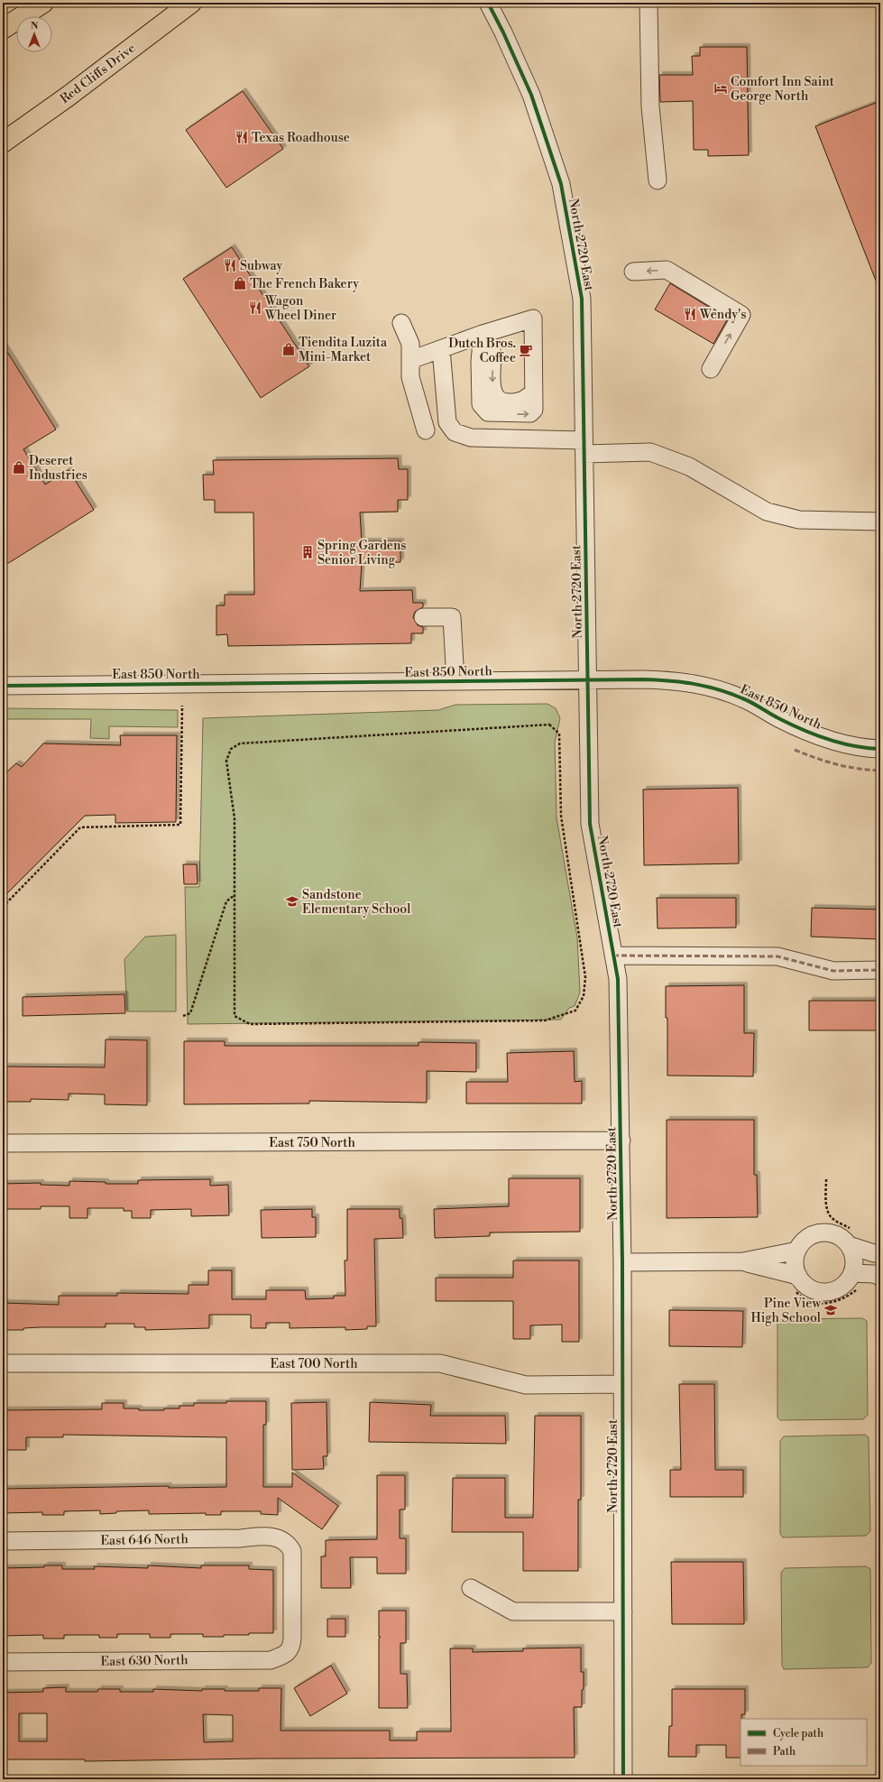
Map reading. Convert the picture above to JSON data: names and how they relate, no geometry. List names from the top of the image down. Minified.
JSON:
{"streets":{"main road":["Red Cliffs Drive"],"street":["North 2720 East","East 850 North","East 750 North","East 700 North","East 646 North","East 630 North"]},"crossings":[["North 2720 East","East 850 North"],["North 2720 East","East 750 North"],["North 2720 East","East 700 North"],["East 646 North","East 630 North"]],"places":{"hotel":["Comfort Inn Saint George North"],"restaurant":["Texas Roadhouse","Subway","Wagon Wheel Diner","Wendy's"],"shop":["The French Bakery","Tiendita Luzita Mini-Market","Deseret Industries"],"cafe":["Dutch Bros. Coffee"],"building":["Spring Gardens Senior Living"],"school or university":["Sandstone Elementary School","Pine View High School"]},"legend":["Cycle path","Path"],"north":"top"}
